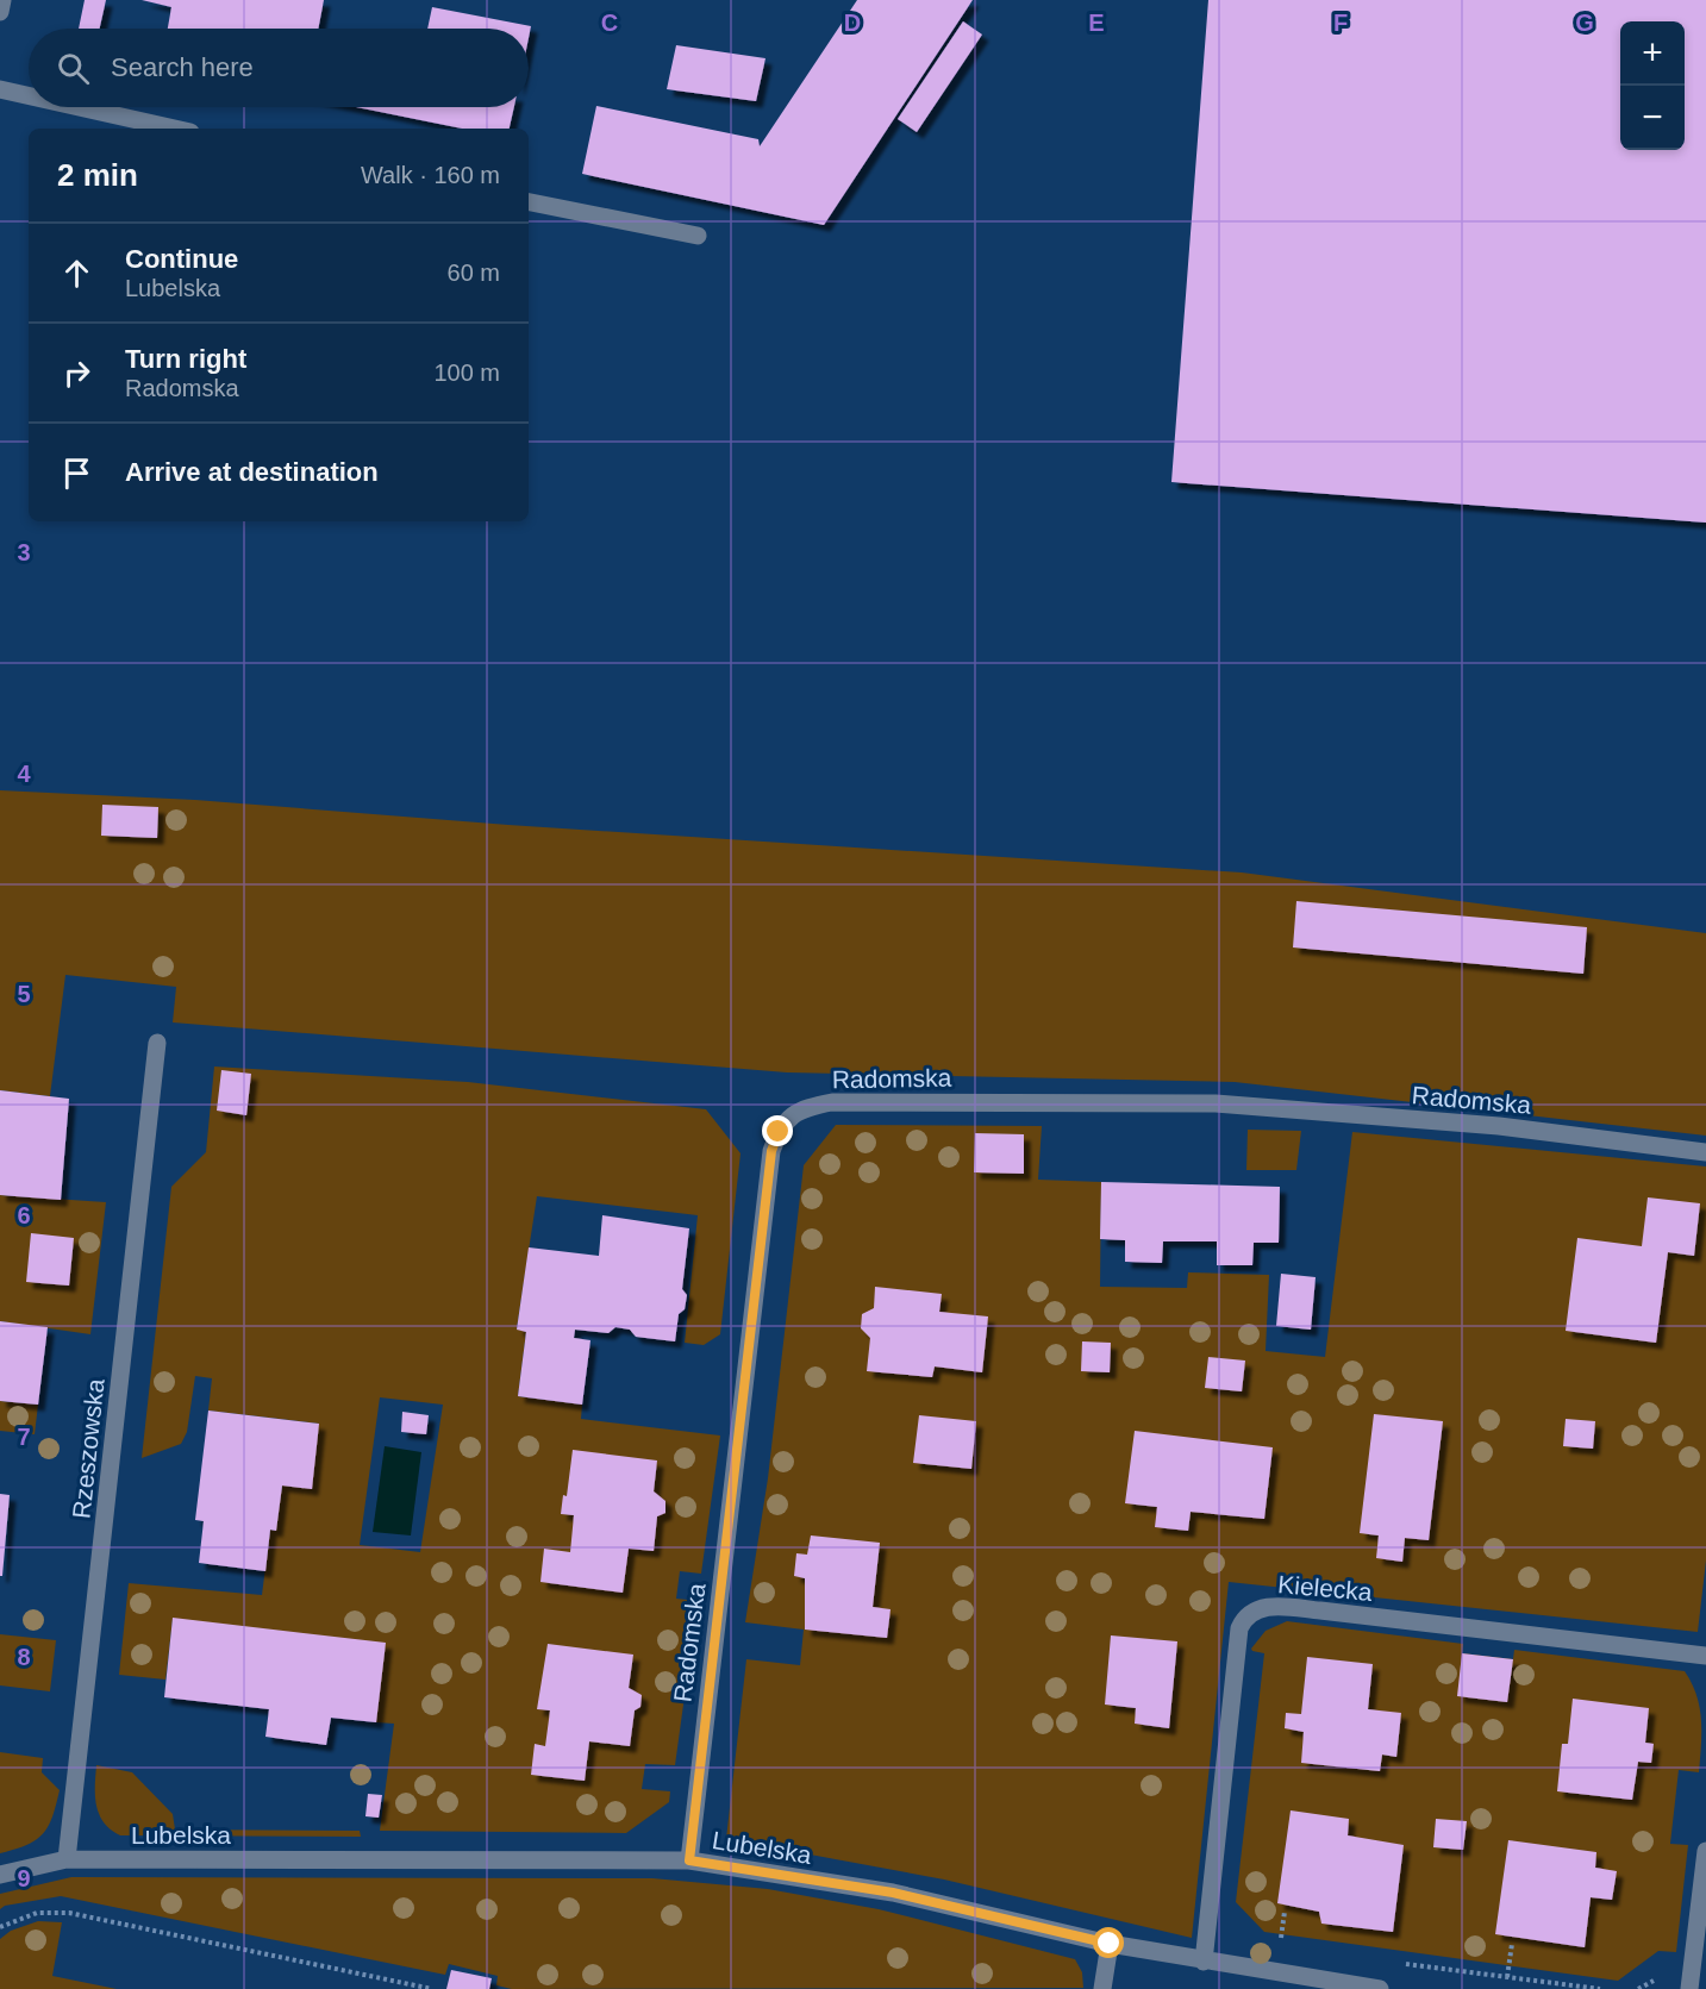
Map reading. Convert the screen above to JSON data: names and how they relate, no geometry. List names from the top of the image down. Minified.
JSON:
{"streets":{"street":["Radomska","Rzeszowska","Kielecka","Lubelska"]},"crossings":[["Radomska","Lubelska"],["Rzeszowska","Lubelska"],["Kielecka","Lubelska"]],"page":{"map_buttons":["+","−"],"search":"Search here","heading":["2 min","Walk · 160 m"],"list":[["Continue","Lubelska","60 m"],["Turn right","Radomska","100 m"],"Arrive at destination"]},"grid":{"columns":["C","D","E","F","G"],"rows":["3","4","5","6","7","8","9"]}}
